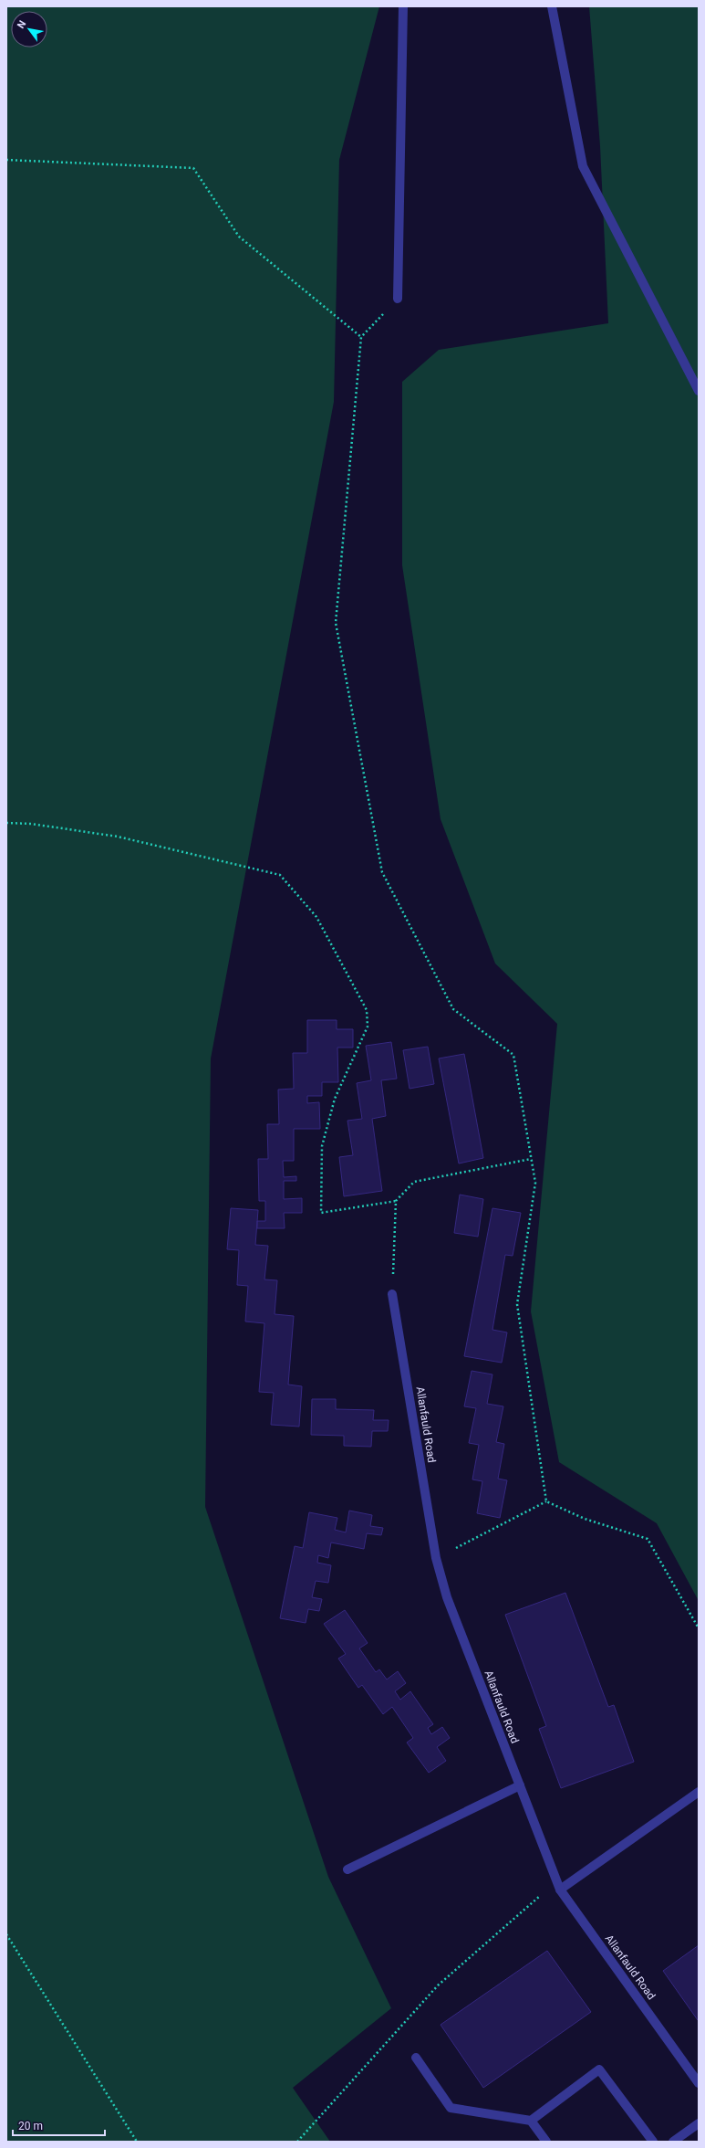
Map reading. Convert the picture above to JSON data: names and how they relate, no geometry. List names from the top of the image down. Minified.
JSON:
{"streets":{"street":["Allanfauld Road"]},"scale_bar":"20 m","north":"top left"}
